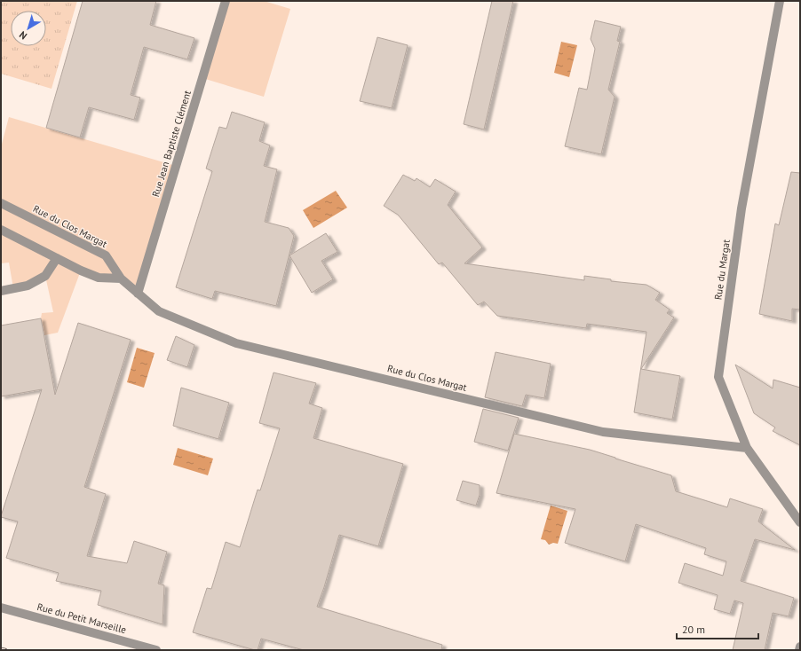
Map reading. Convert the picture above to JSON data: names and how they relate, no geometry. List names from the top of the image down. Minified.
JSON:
{"streets":{"street":["Rue Jean Baptiste Clément","Rue du Clos Margat","Rue du Margat","Rue du Petit Marseille"]},"crossings":[["Rue Jean Baptiste Clément","Rue du Clos Margat"],["Rue du Clos Margat","Rue du Margat"]],"scale_bar":"20 m","north":"bottom left"}
